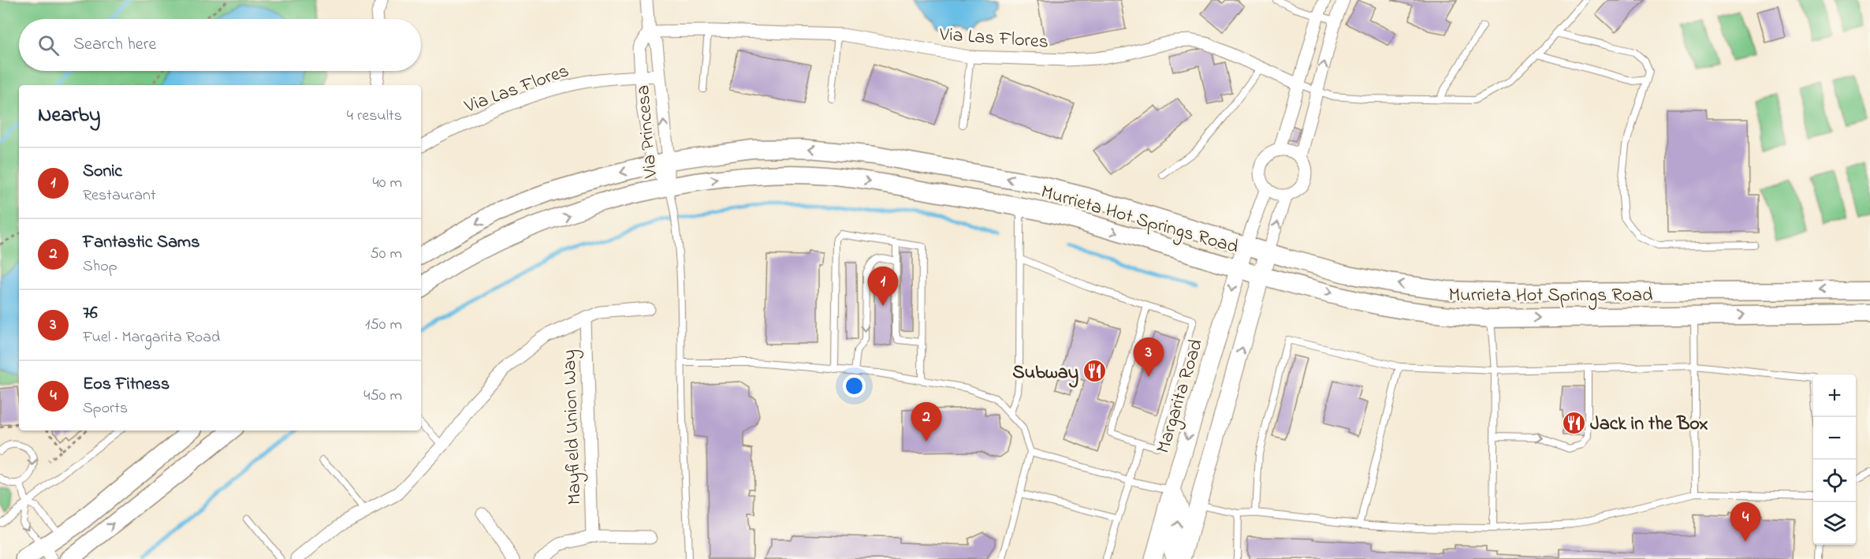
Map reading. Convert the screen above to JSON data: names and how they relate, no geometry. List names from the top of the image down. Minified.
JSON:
{"streets":{"main road":["Murrieta Hot Springs Road","Margarita Road"],"street":["Via Las Flores","Via Princesa","Mayfield Union Way"]},"crossings":[["Via Las Flores","Via Princesa"],["Via Princesa","Murrieta Hot Springs Road"],["Murrieta Hot Springs Road","Margarita Road"]],"places":{"restaurant":["Subway","Jack in the Box"]},"page":{"search":"Search here","heading":["Nearby","4 results"],"list":[{"mark":"1","name":"Sonic","note":"Restaurant","value":"40 m"},{"mark":"2","name":"Fantastic Sams","note":"Shop","value":"50 m"},{"mark":"3","name":"76","note":"Fuel · Margarita Road","value":"150 m"},{"mark":"4","name":"Eos Fitness","note":"Sports","value":"450 m"}],"pins":["1","3","2","4"],"map_buttons":["+","−"]}}
